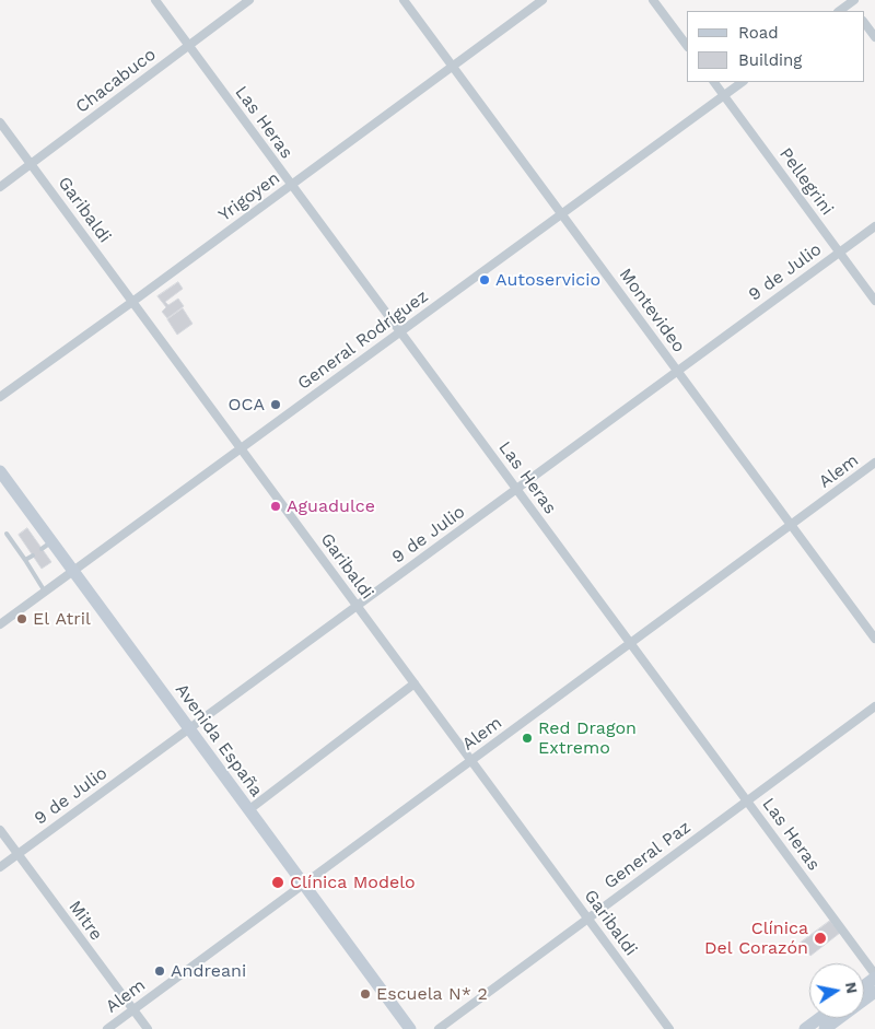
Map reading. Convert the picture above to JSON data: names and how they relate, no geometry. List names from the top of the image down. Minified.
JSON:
{"streets":{"main road":["Avenida España"],"street":["Chacabuco","Las Heras","Pellegrini","Yrigoyen","Garibaldi","9 de Julio","Montevideo","General Rodríguez","Alem","General Paz","Mitre"]},"crossings":[["Chacabuco","Las Heras"],["Chacabuco","Garibaldi"],["Las Heras","Yrigoyen"],["Las Heras","9 de Julio"],["Las Heras","General Rodríguez"],["Las Heras","Alem"],["Las Heras","General Paz"],["Pellegrini","9 de Julio"],["Pellegrini","General Rodríguez"],["Yrigoyen","Garibaldi"],["Yrigoyen","Montevideo"],["Garibaldi","9 de Julio"],["Garibaldi","General Rodríguez"],["Garibaldi","Alem"],["Garibaldi","General Paz"],["9 de Julio","Montevideo"],["9 de Julio","Avenida España"],["9 de Julio","Mitre"],["Montevideo","General Rodríguez"],["Montevideo","Alem"],["General Rodríguez","Avenida España"],["Alem","Avenida España"],["Alem","Mitre"]],"places":["Autoservicio","OCA","Aguadulce","El Atril","Red Dragon Extremo","Clínica Modelo","Clínica Del Corazón","Andreani","Escuela N* 2"],"legend":["Road","Building"],"north":"right"}
